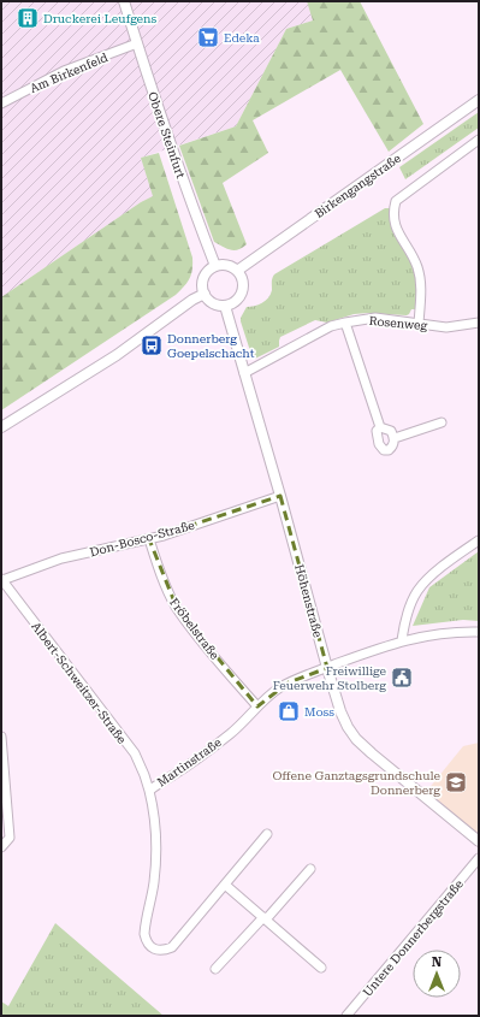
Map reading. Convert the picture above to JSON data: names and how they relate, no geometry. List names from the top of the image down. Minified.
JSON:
{"streets":{"street":["Am Birkenfeld","Obere Steinfurt","Birkengangstraße","Rosenweg","Don-Bosco-Straße","Höhenstraße","Fröbelstraße","Albert-Schweitzer-Straße","Martinstraße","Untere Donnerbergstraße"]},"crossings":[["Am Birkenfeld","Obere Steinfurt"],["Obere Steinfurt","Birkengangstraße"],["Obere Steinfurt","Höhenstraße"],["Birkengangstraße","Höhenstraße"],["Rosenweg","Höhenstraße"],["Don-Bosco-Straße","Höhenstraße"],["Don-Bosco-Straße","Fröbelstraße"],["Don-Bosco-Straße","Albert-Schweitzer-Straße"],["Höhenstraße","Martinstraße"],["Fröbelstraße","Martinstraße"],["Albert-Schweitzer-Straße","Martinstraße"]],"places":{"building":["Druckerei Leufgens"],"supermarket":["Edeka"],"bus stop":["Donnerberg Goepelschacht"],"public building":["Freiwillige Feuerwehr Stolberg"],"shop":["Moss"],"school or university":["Offene Ganztagsgrundschule Donnerberg"]},"north":"top"}
